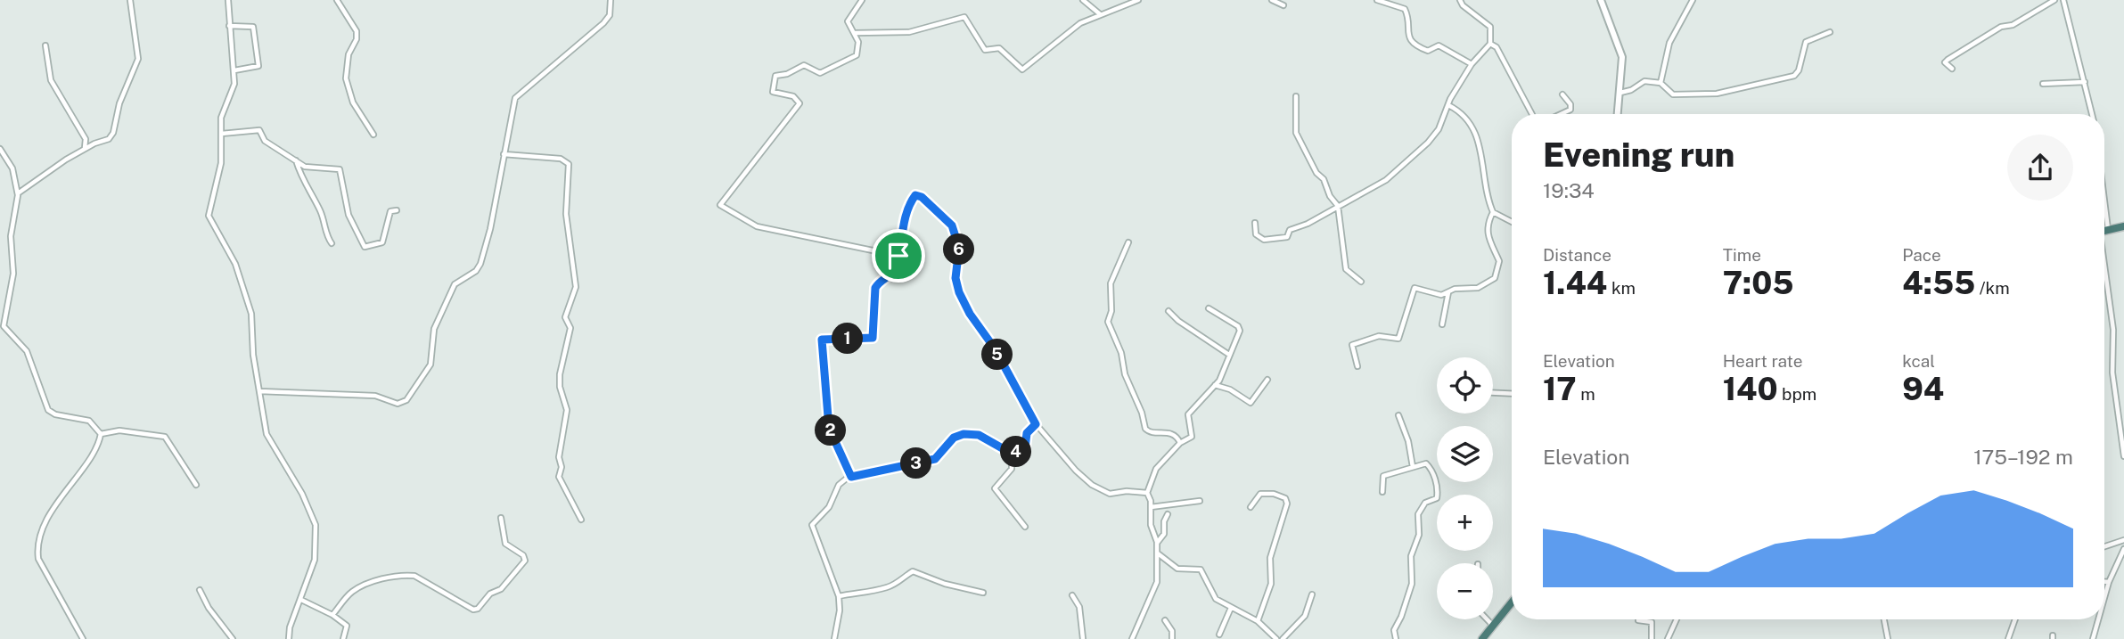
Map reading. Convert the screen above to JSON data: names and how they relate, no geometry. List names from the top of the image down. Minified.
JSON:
{"page":{"heading":["Evening run","19:34"],"stats":[["Distance","1.44 km"],["Time","7:05"],["Pace","4:55 /km"],["Elevation","17 m"],["Heart rate","140 bpm"],["kcal","94"]],"pins":["6","1","5","2","4","3"],"map_buttons":["+","−"],"chart":["Elevation","175–192 m"]}}
